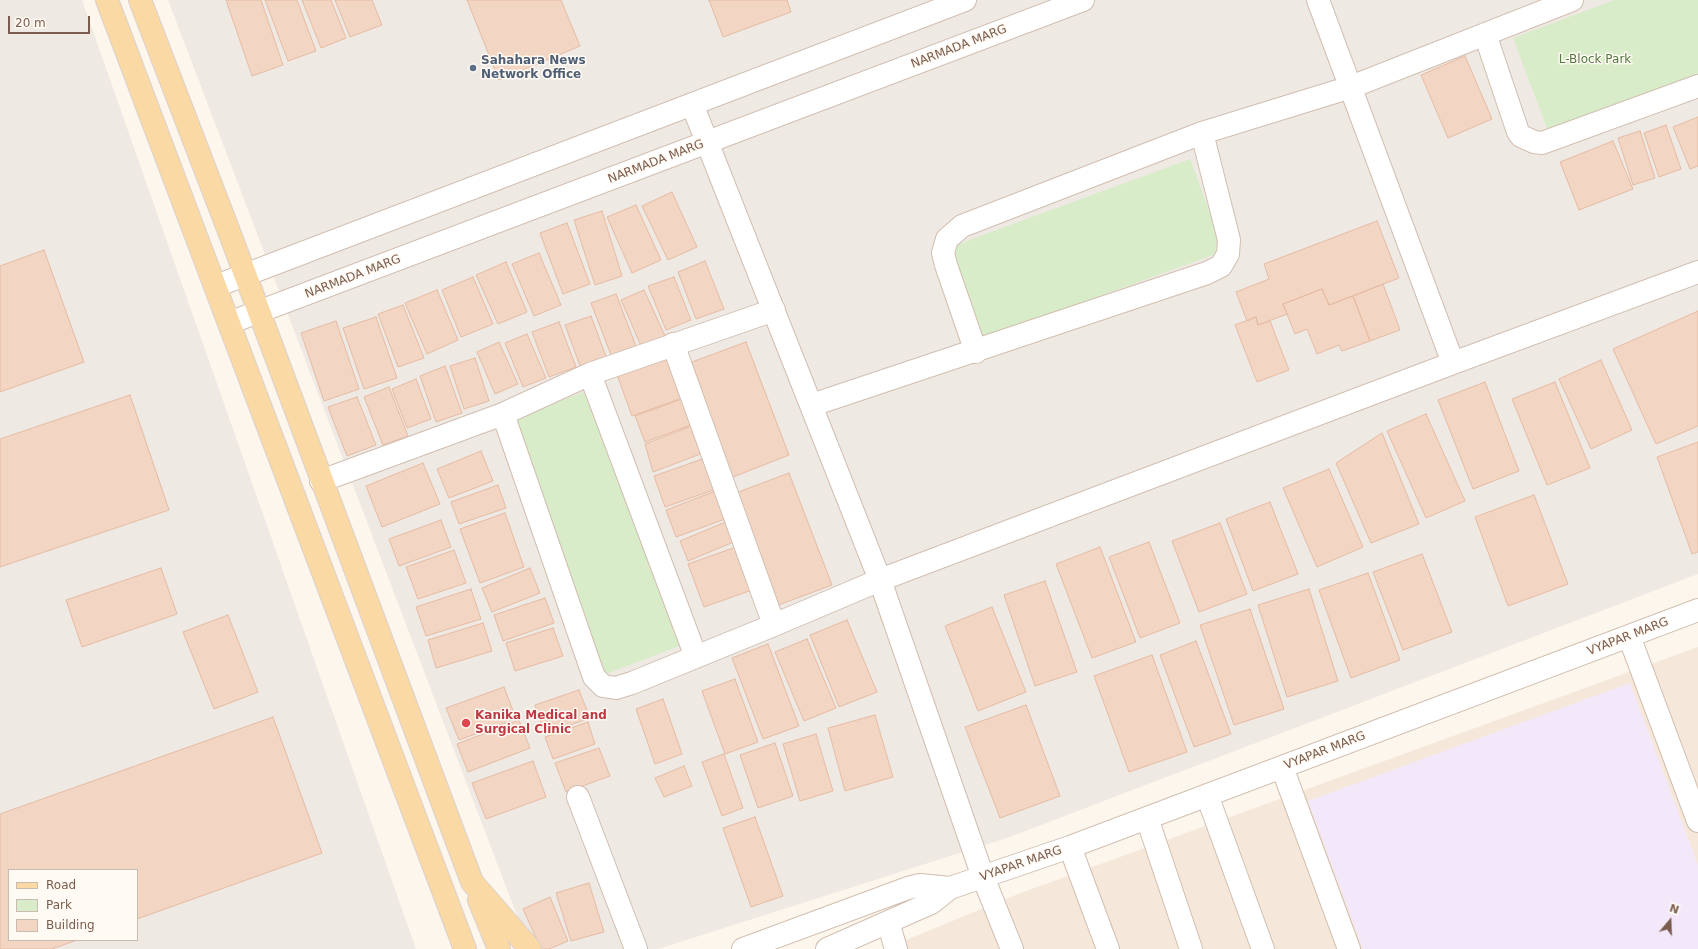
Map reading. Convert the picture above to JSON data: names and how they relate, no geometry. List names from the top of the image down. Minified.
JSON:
{"streets":{"street":["NARMADA MARG","VYAPAR MARG"]},"parks":["L-Block Park"],"places":["Sahahara News Network Office","Kanika Medical and Surgical Clinic"],"legend":["Road","Park","Building"],"scale_bar":"20 m","north":"top"}
